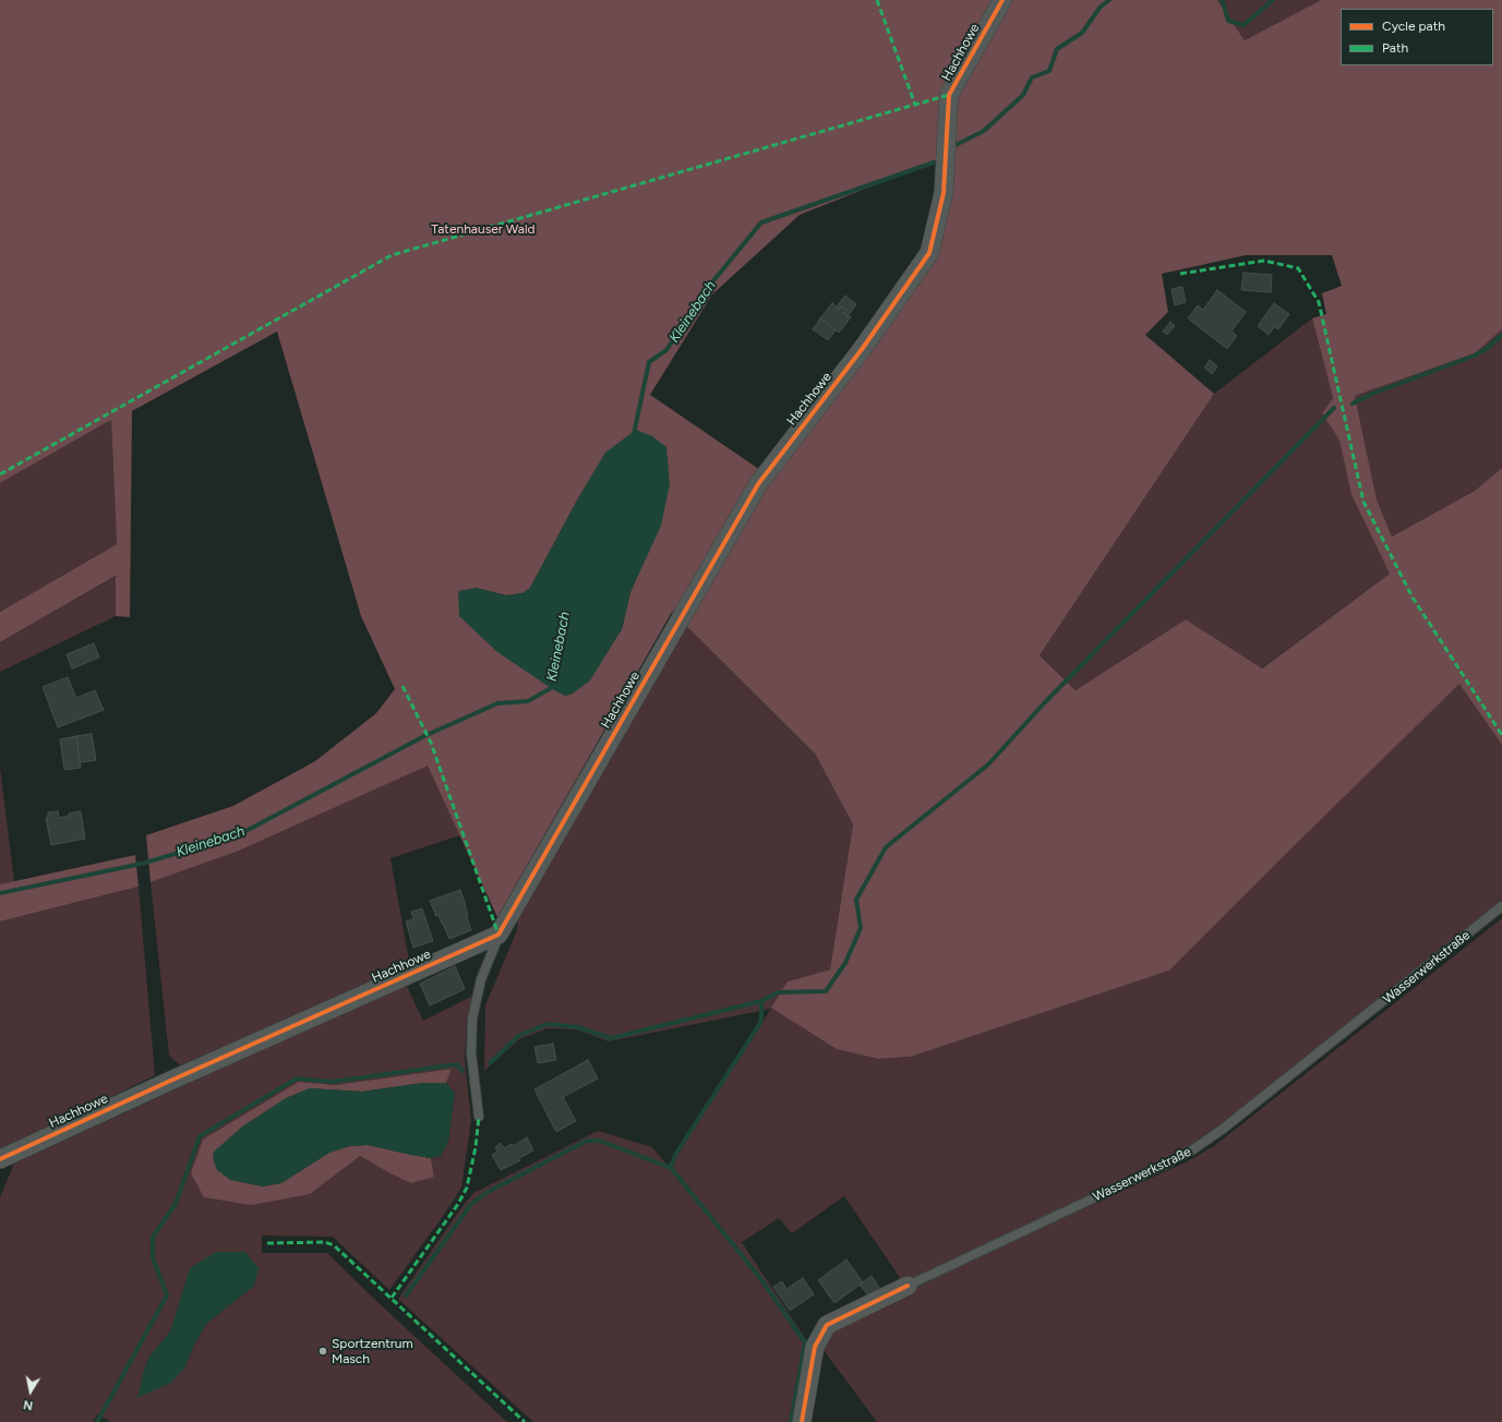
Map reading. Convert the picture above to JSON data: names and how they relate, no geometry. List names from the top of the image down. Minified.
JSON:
{"streets":{"street":["Hachhowe","Wasserwerkstraße"]},"water":["Kleinebach"],"parks":["Tatenhauser Wald"],"places":["Sportzentrum Masch"],"legend":["Cycle path","Path"],"north":"bottom"}
